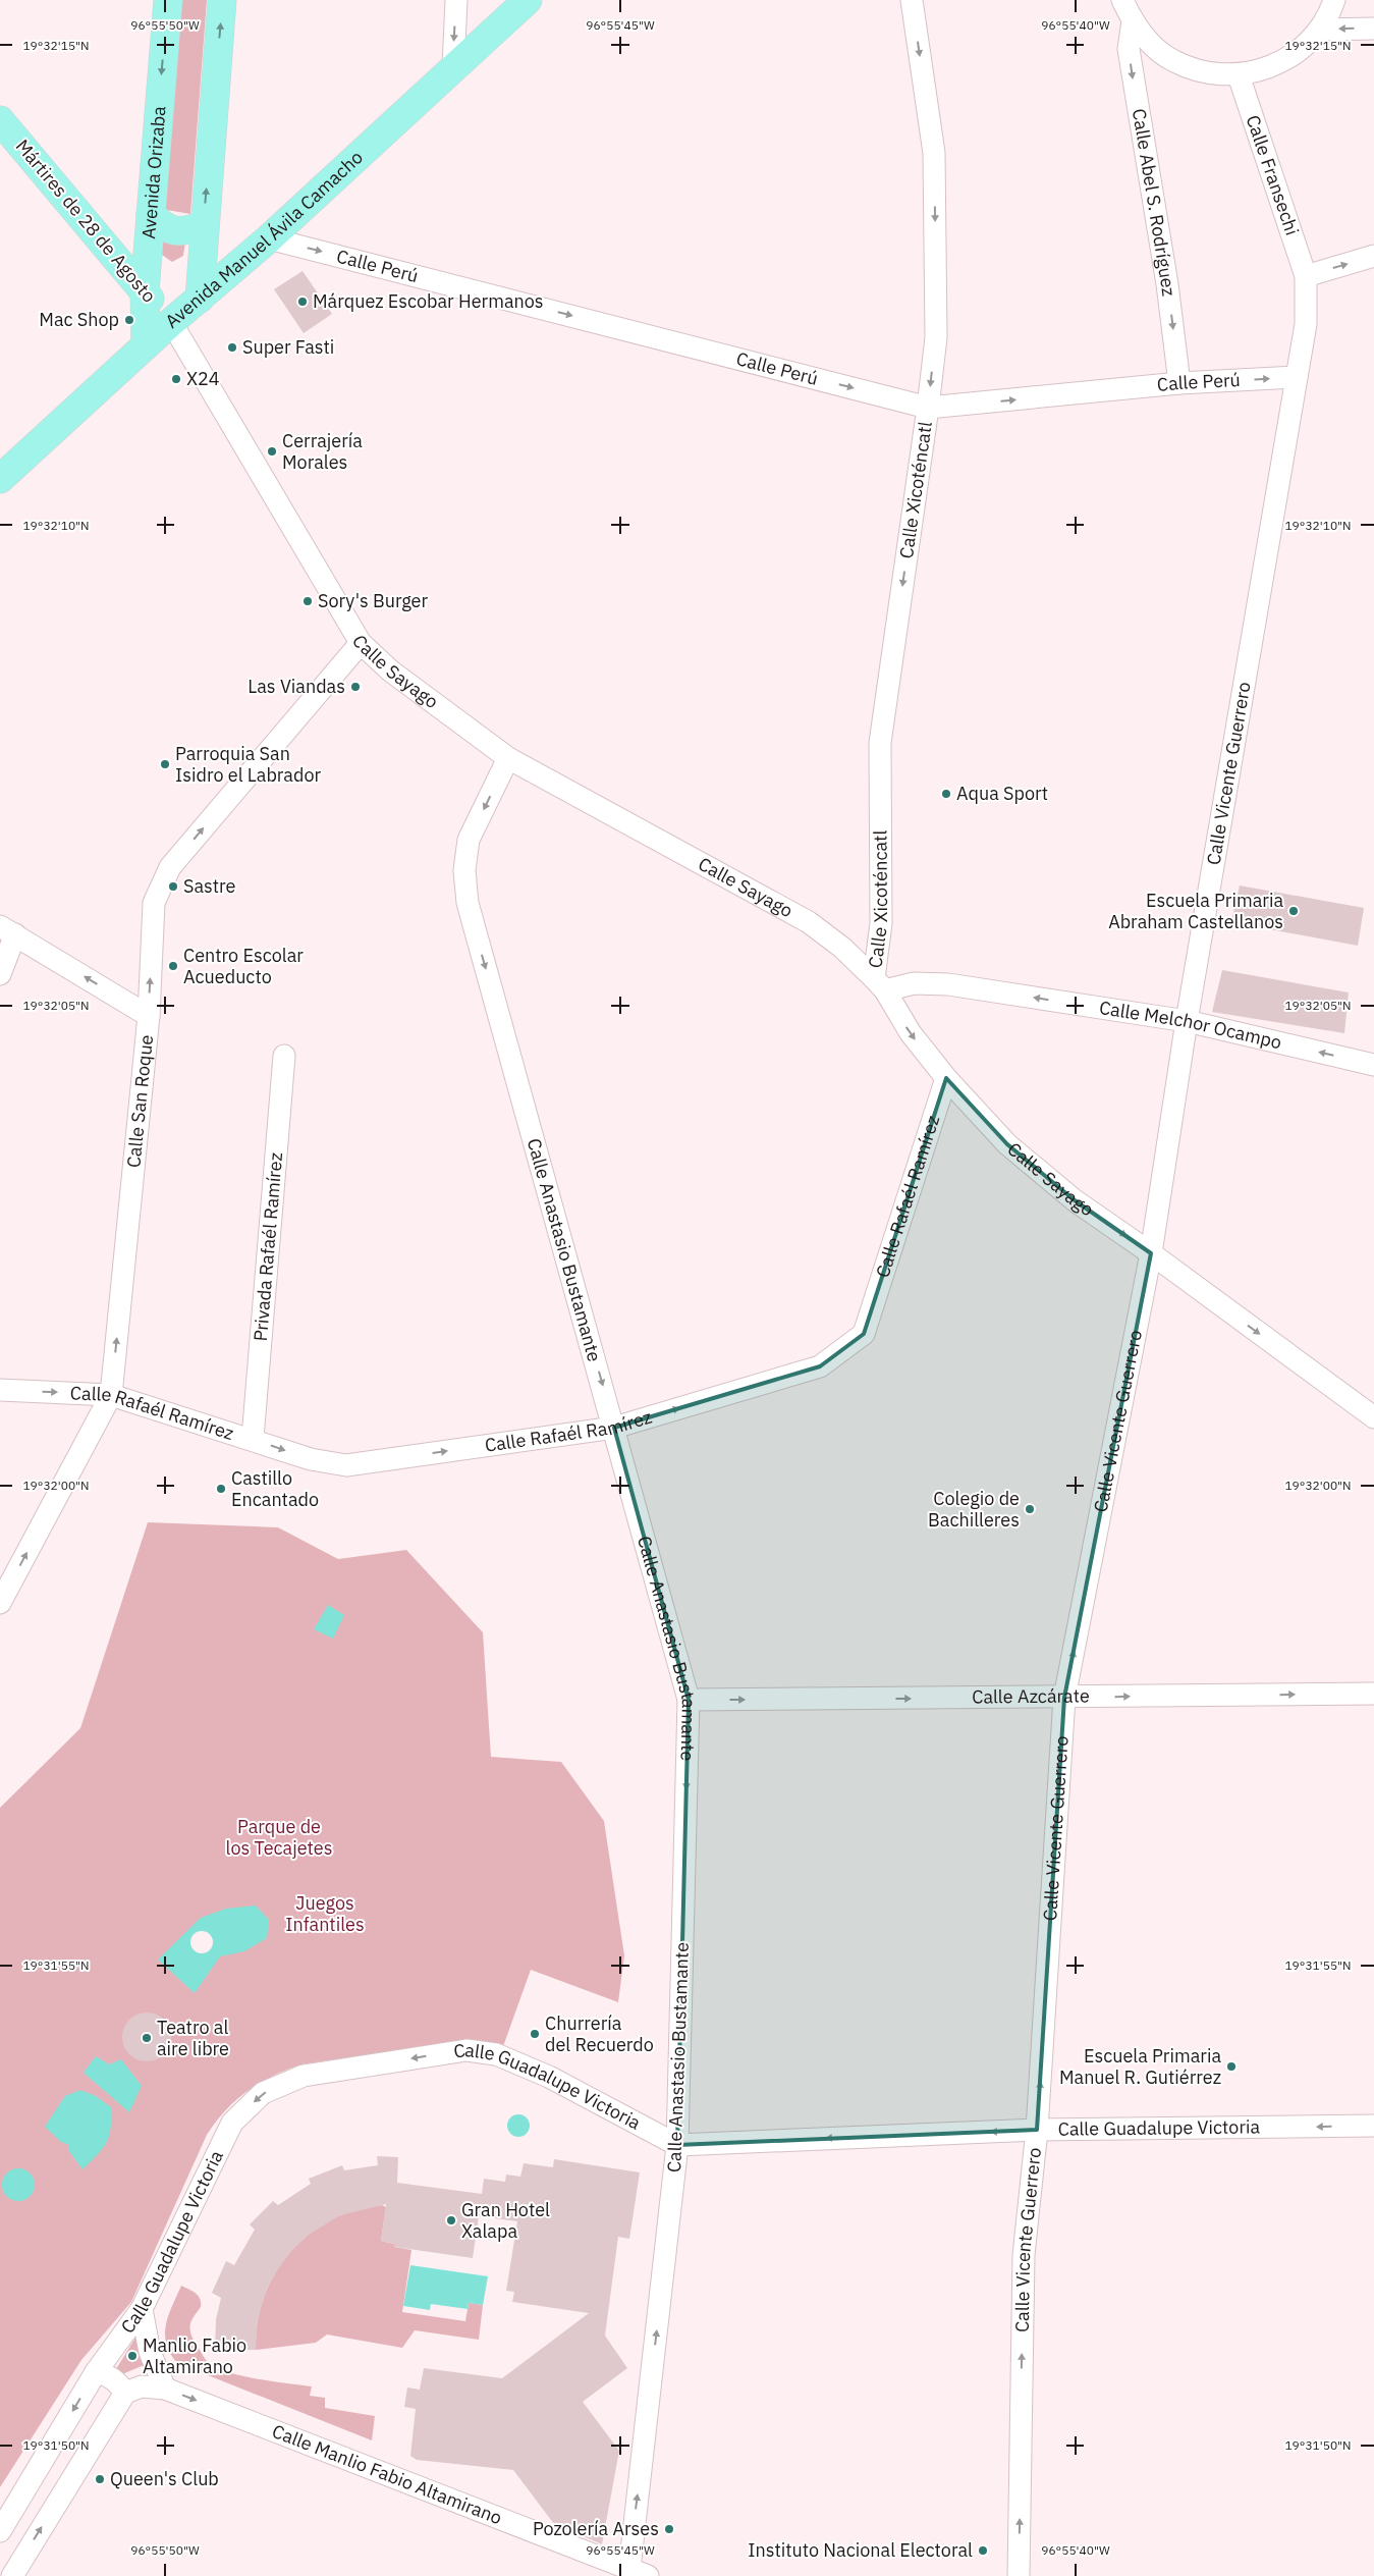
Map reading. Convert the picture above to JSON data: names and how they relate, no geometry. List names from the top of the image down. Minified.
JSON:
{"streets":{"main road":["Avenida Orizaba","Mártires de 28 de Agosto","Avenida Manuel Ávila Camacho"],"street":["Calle Fransechi","Calle Abel S. Rodríguez","Calle Perú","Calle Xicoténcatl","Calle Sayago","Calle Vicente Guerrero","Calle Melchor Ocampo","Calle San Roque","Calle Rafaél Ramírez","Privada Rafaél Ramírez","Calle Anastasio Bustamante","Calle Azcárate","Calle Guadalupe Victoria","Calle Manlio Fabio Altamirano"]},"crossings":[["Avenida Orizaba","Mártires de 28 de Agosto"],["Avenida Orizaba","Avenida Manuel Ávila Camacho"],["Calle Fransechi","Calle Vicente Guerrero"],["Calle Abel S. Rodríguez","Calle Perú"],["Mártires de 28 de Agosto","Avenida Manuel Ávila Camacho"],["Mártires de 28 de Agosto","Calle Sayago"],["Avenida Manuel Ávila Camacho","Calle Perú"],["Avenida Manuel Ávila Camacho","Calle Sayago"],["Calle Perú","Calle Xicoténcatl"],["Calle Perú","Calle Vicente Guerrero"],["Calle Xicoténcatl","Calle Sayago"],["Calle Xicoténcatl","Calle Melchor Ocampo"],["Calle Sayago","Calle Vicente Guerrero"],["Calle Sayago","Calle Melchor Ocampo"],["Calle Sayago","Calle San Roque"],["Calle Sayago","Calle Rafaél Ramírez"],["Calle Sayago","Calle Anastasio Bustamante"],["Calle Vicente Guerrero","Calle Melchor Ocampo"],["Calle Vicente Guerrero","Calle Azcárate"],["Calle Vicente Guerrero","Calle Guadalupe Victoria"],["Calle San Roque","Calle Rafaél Ramírez"],["Calle Rafaél Ramírez","Privada Rafaél Ramírez"],["Calle Rafaél Ramírez","Calle Anastasio Bustamante"],["Calle Anastasio Bustamante","Calle Azcárate"],["Calle Anastasio Bustamante","Calle Guadalupe Victoria"],["Calle Anastasio Bustamante","Calle Manlio Fabio Altamirano"]],"one_way":["Calle Abel S. Rodríguez","Calle Perú","Calle Xicoténcatl","Calle Sayago","Calle Vicente Guerrero","Calle Melchor Ocampo","Calle San Roque","Calle Rafaél Ramírez","Calle Azcárate","Calle Guadalupe Victoria","Calle Manlio Fabio Altamirano"],"parks":["Parque de los Tecajetes","Juegos Infantiles"],"places":["Márquez Escobar Hermanos","Mac Shop","Super Fasti","X24","Cerrajería Morales","Sory's Burger","Las Viandas","Parroquia San Isidro el Labrador","Aqua Sport","Sastre","Escuela Primaria Abraham Castellanos","Centro Escolar Acueducto","Castillo Encantado","Colegio de Bachilleres","Churrería del Recuerdo","Teatro al aire libre","Escuela Primaria Manuel R. Gutiérrez","Gran Hotel Xalapa","Manlio Fabio Altamirano","Queen's Club","Pozolería Arses","Instituto Nacional Electoral"],"coordinates":["96°55'50\"W","96°55'45\"W","96°55'40\"W","19°32'15\"N","19°32'10\"N","19°32'05\"N","19°32'00\"N","19°31'55\"N","19°31'50\"N"]}
